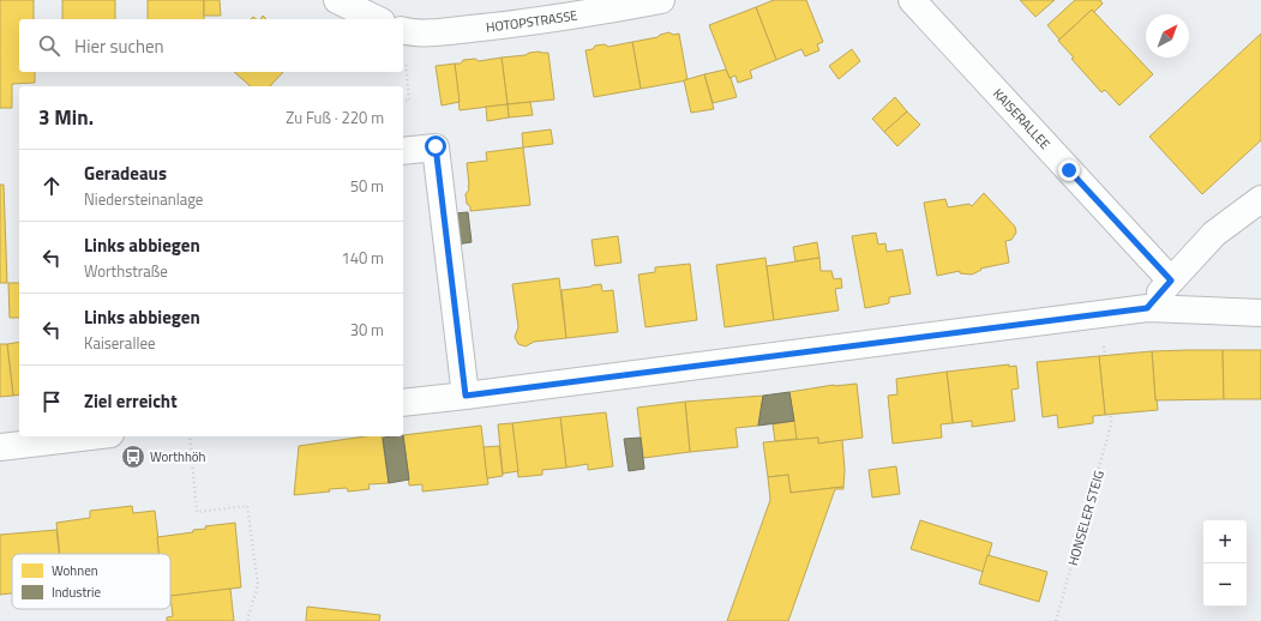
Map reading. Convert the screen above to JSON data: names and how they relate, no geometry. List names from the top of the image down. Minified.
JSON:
{"streets":{"street":["HOTOPSTRASSE","KAISERALLEE"],"path":["HONSELER STEIG"]},"places":{"bus stop":["Worthhöh"]},"legend":["Wohnen","Industrie"],"north":"top right","page":{"search":"Hier suchen","heading":["3 Min.","Zu Fuß · 220 m"],"list":[["Geradeaus","Niedersteinanlage","50 m"],["Links abbiegen","Worthstraße","140 m"],["Links abbiegen","Kaiserallee","30 m"],"Ziel erreicht"],"map_buttons":["+","−"]}}
